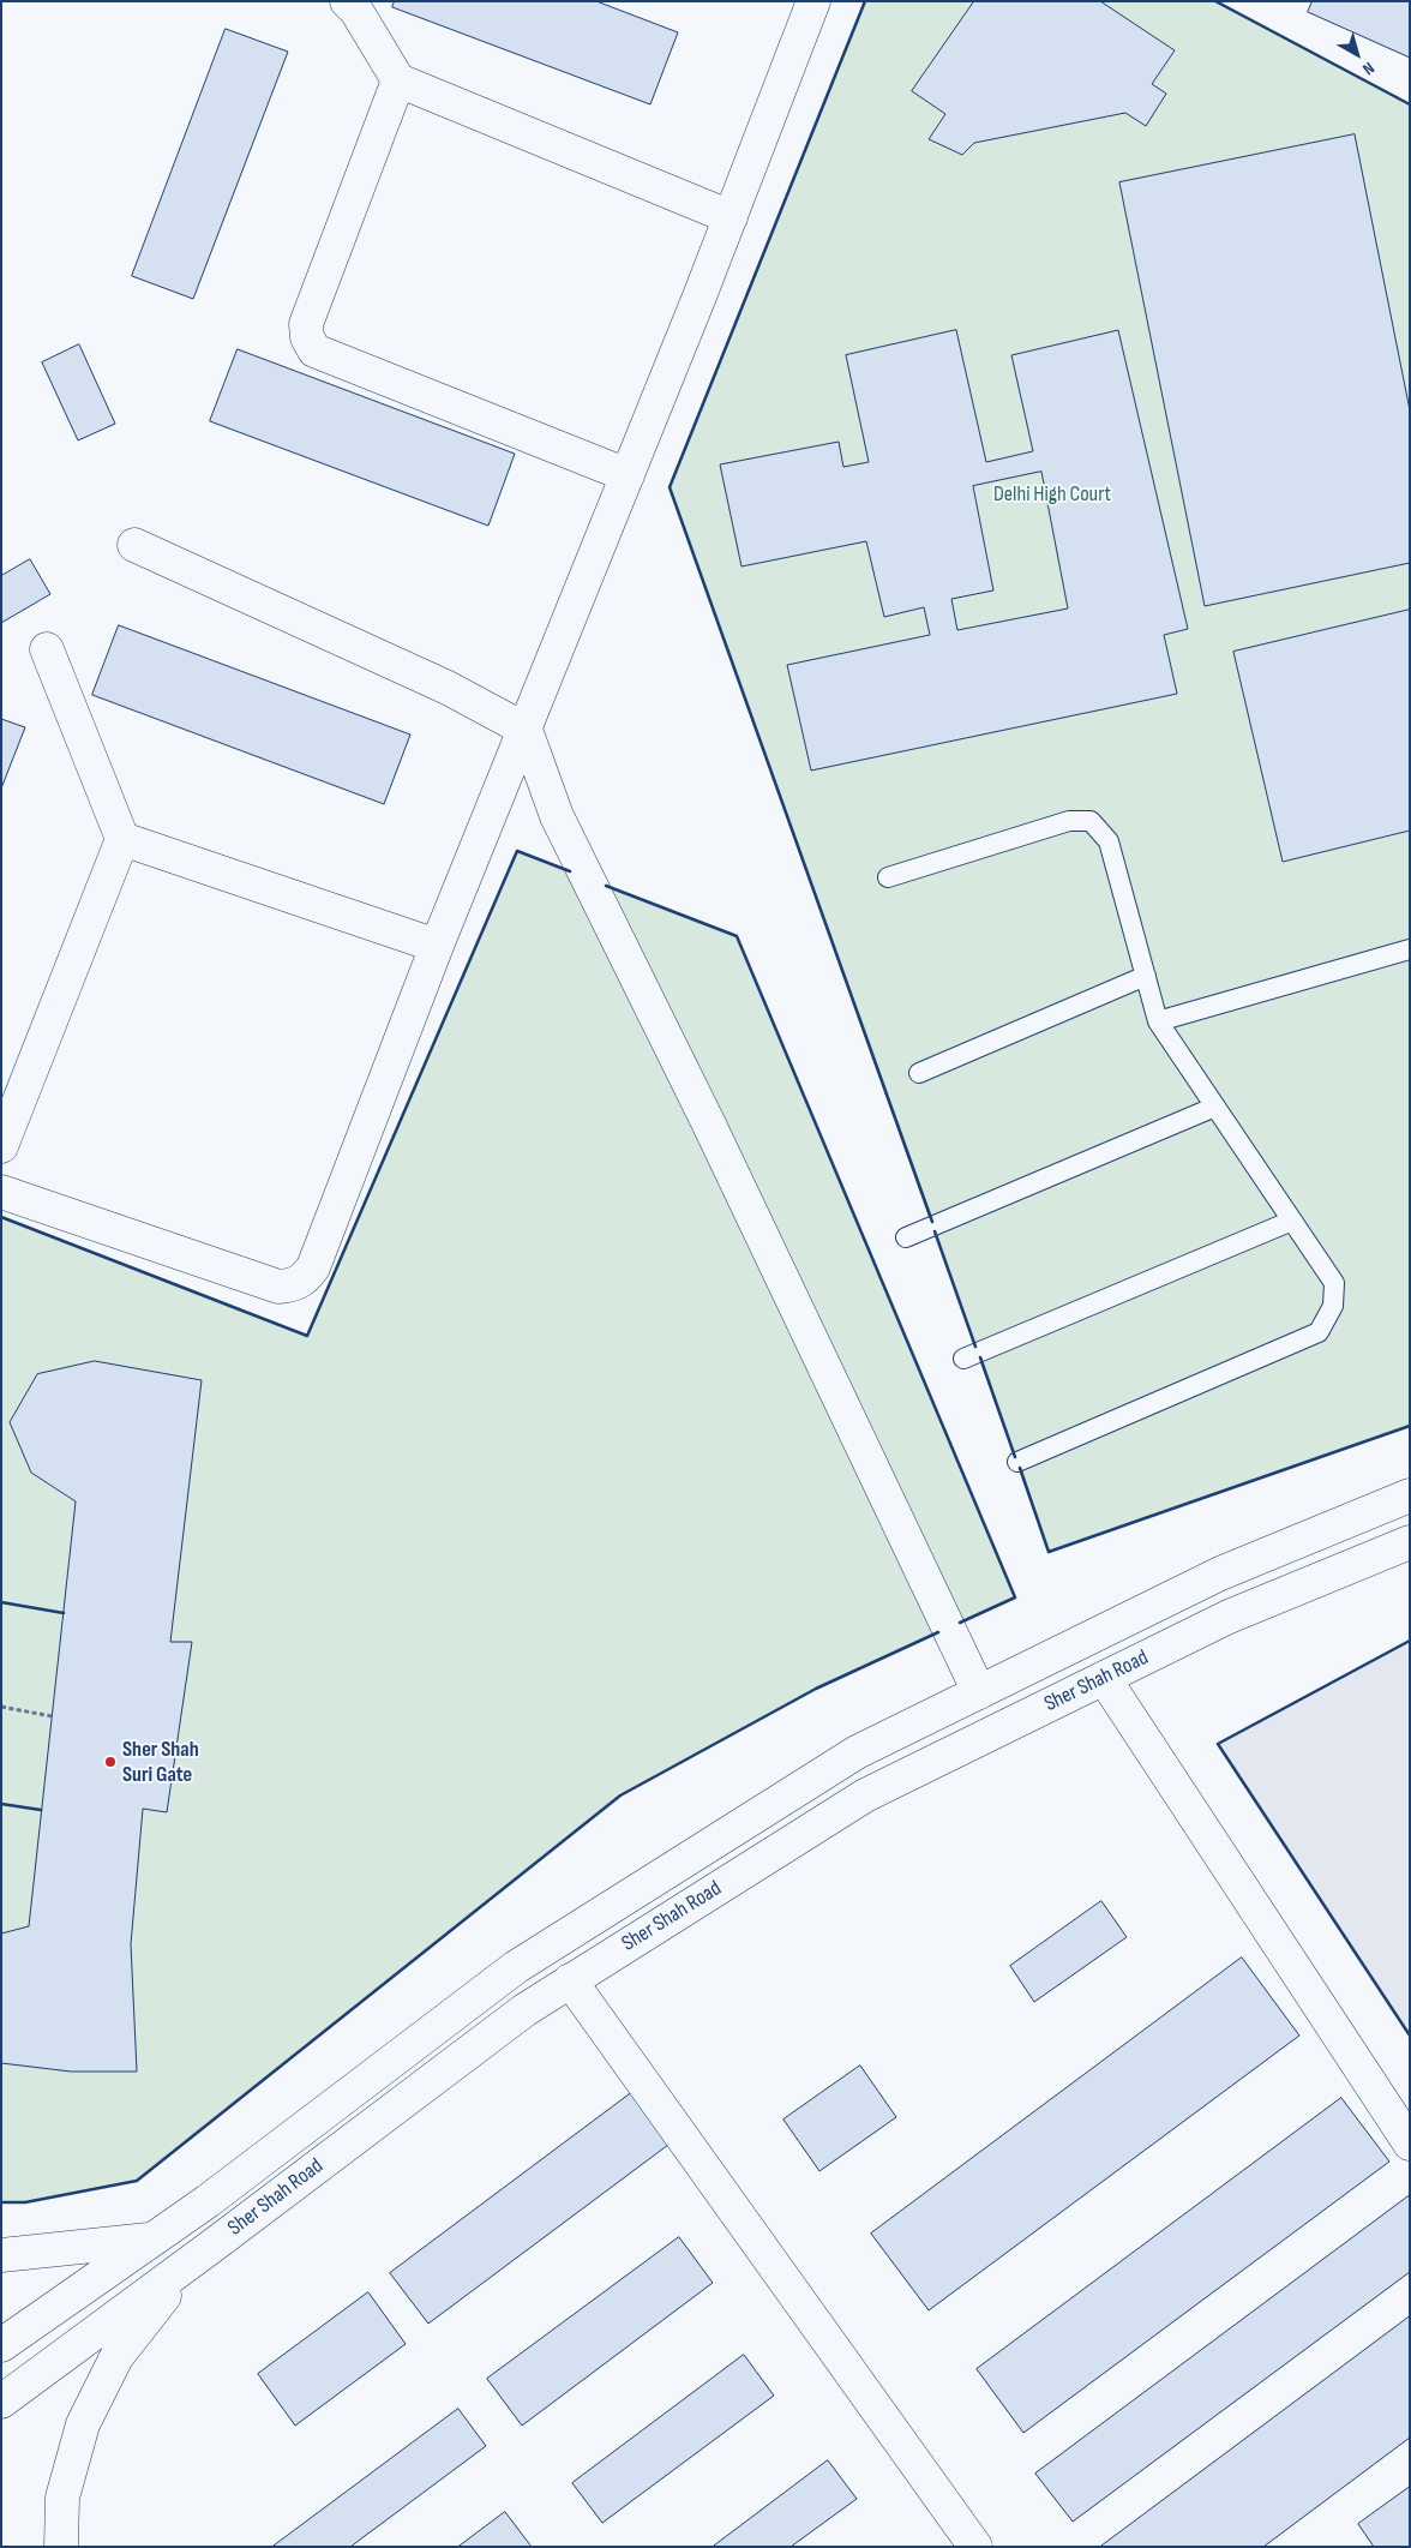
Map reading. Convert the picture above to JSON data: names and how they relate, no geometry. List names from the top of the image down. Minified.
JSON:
{"streets":{"street":["Sher Shah Road"]},"parks":["Delhi High Court"],"places":["Sher Shah Suri Gate"],"north":"bottom right"}
